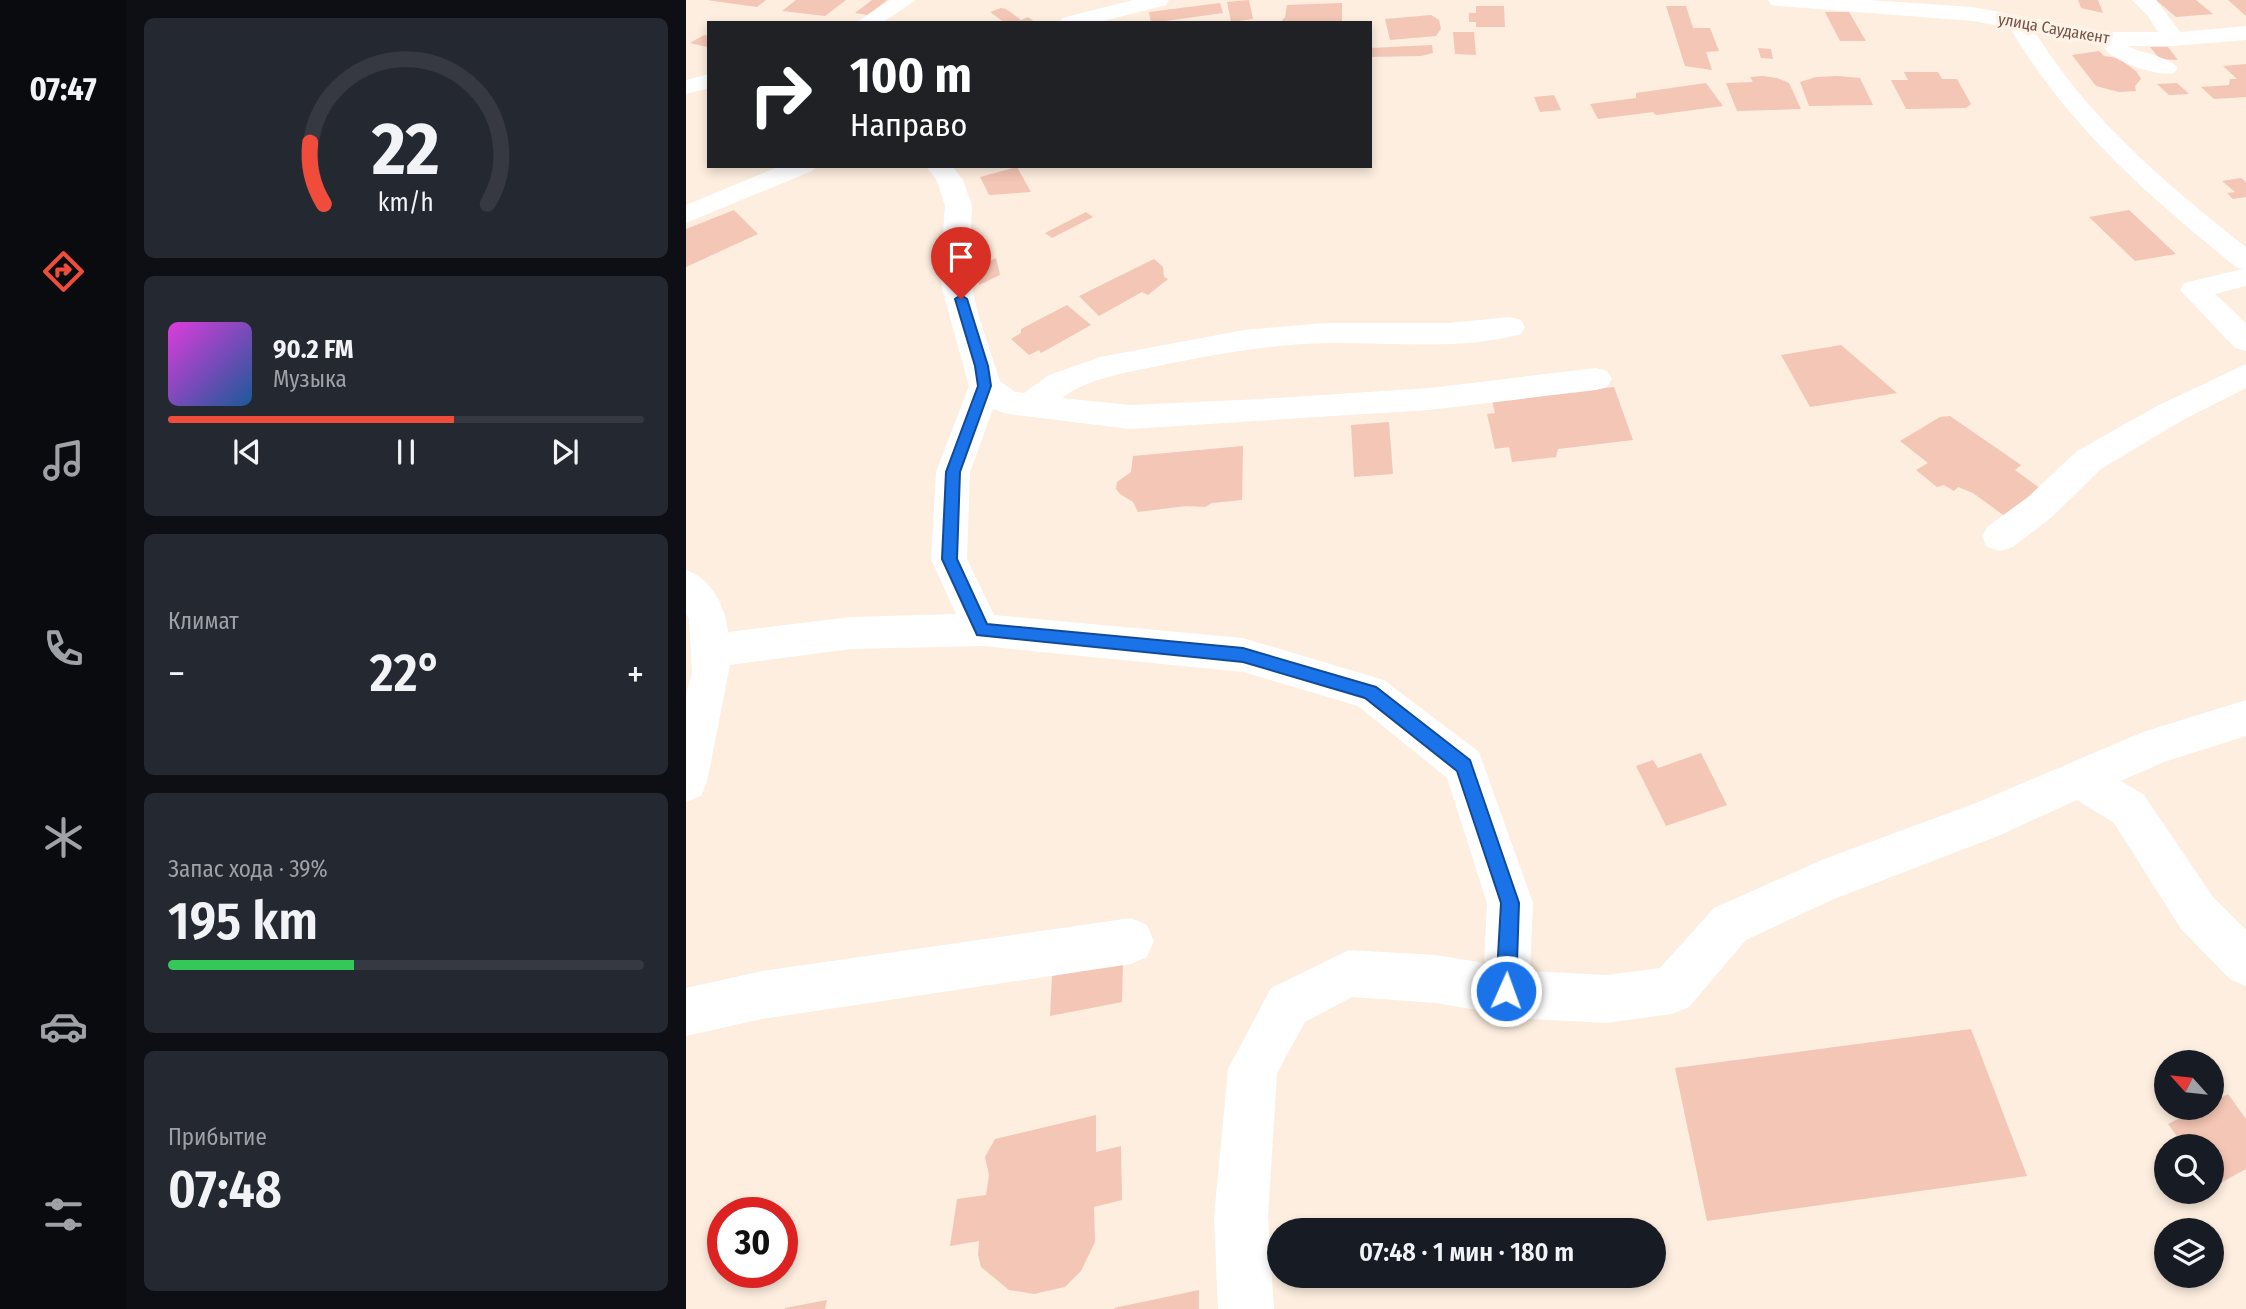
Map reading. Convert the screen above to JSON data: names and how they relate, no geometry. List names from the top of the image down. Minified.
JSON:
{"streets":{"street":["улица Саудакент"]},"north":"top left","page":{"tabs":"07:47","turn":["100 m","Направо"],"song":["90.2 FM","Музыка"],"tile":["Климат",["Запас хода · 39%","195 km"],["Прибытие","07:48"]],"heat":["−","22°","+"],"limit":"30","trip":"07:48 · 1 мин · 180 m","gauge":["22","km/h"]}}
